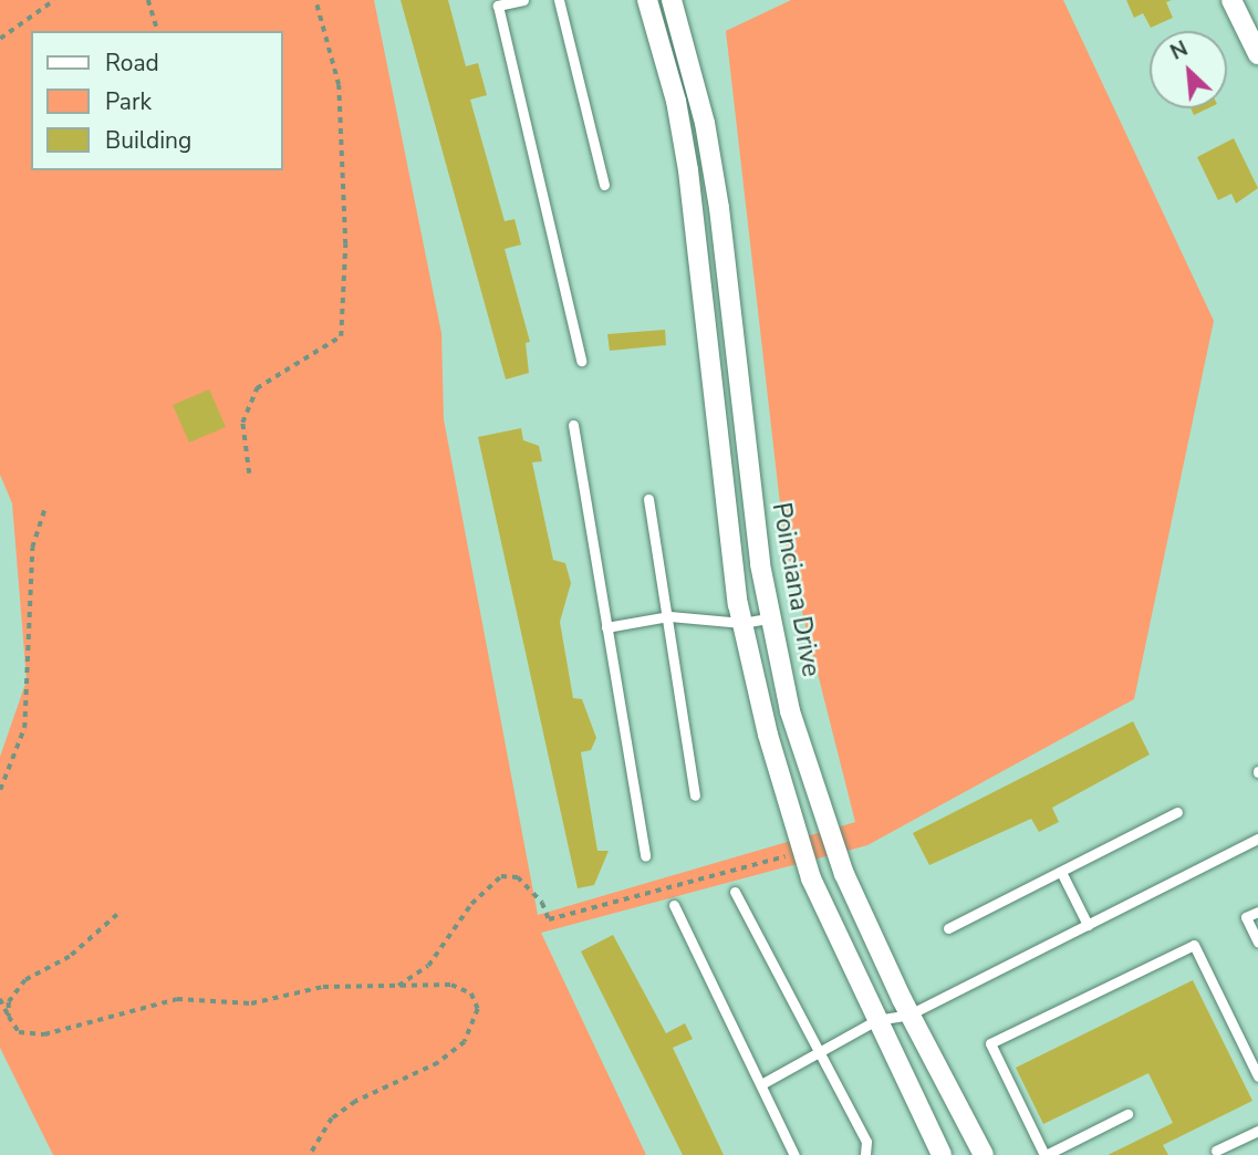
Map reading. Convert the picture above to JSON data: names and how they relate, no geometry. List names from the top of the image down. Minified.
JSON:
{"streets":{"street":["Poinciana Drive"]},"legend":["Road","Park","Building"],"north":"top left"}
